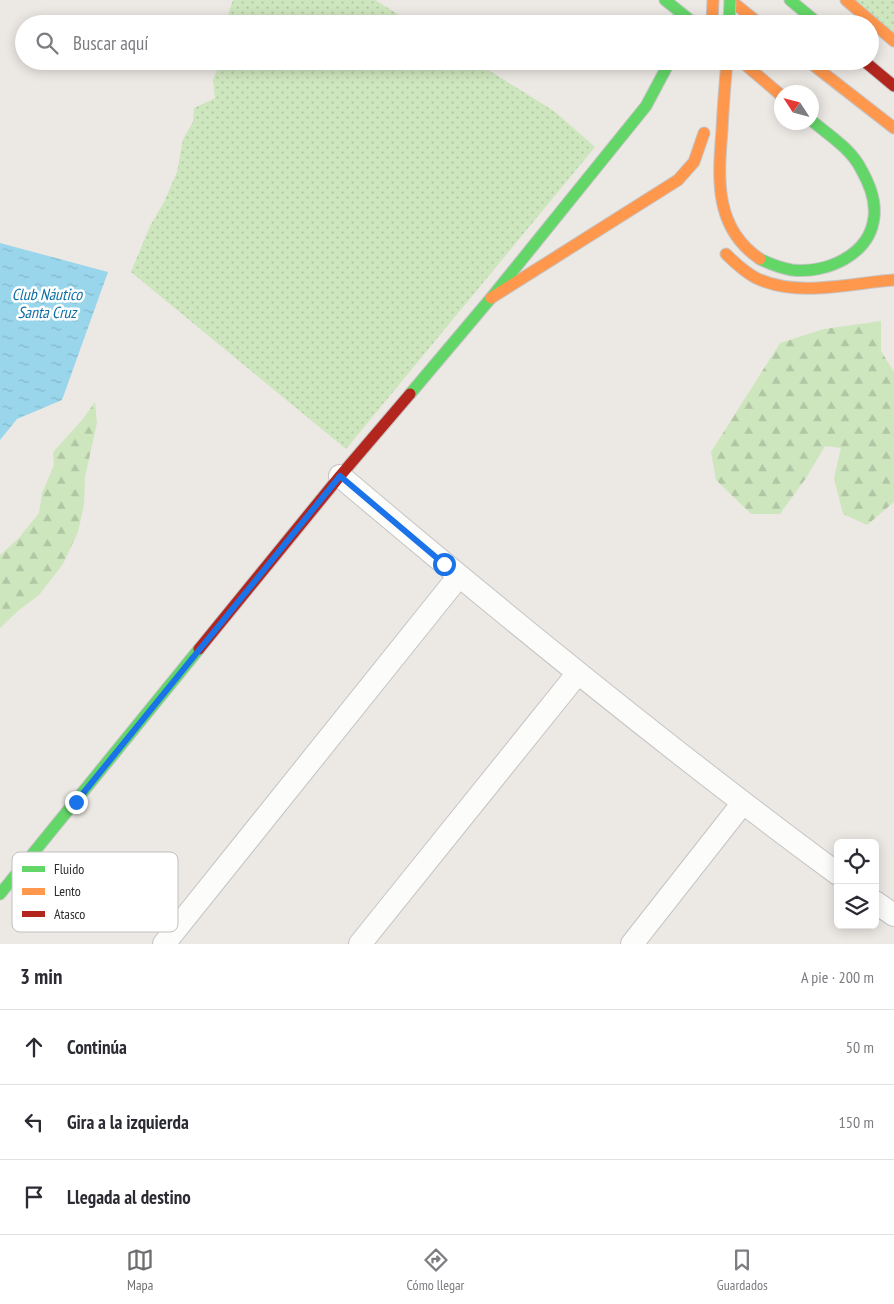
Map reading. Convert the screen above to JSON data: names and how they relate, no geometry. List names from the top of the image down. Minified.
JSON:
{"water":["Club Náutico Santa Cruz"],"legend":["Fluido","Lento","Atasco"],"north":"top left","page":{"search":"Buscar aquí","heading":["3 min","A pie · 200 m"],"list":[["Continúa","50 m"],["Gira a la izquierda","150 m"],"Llegada al destino"],"nav":["Mapa","Cómo llegar","Guardados"]}}
